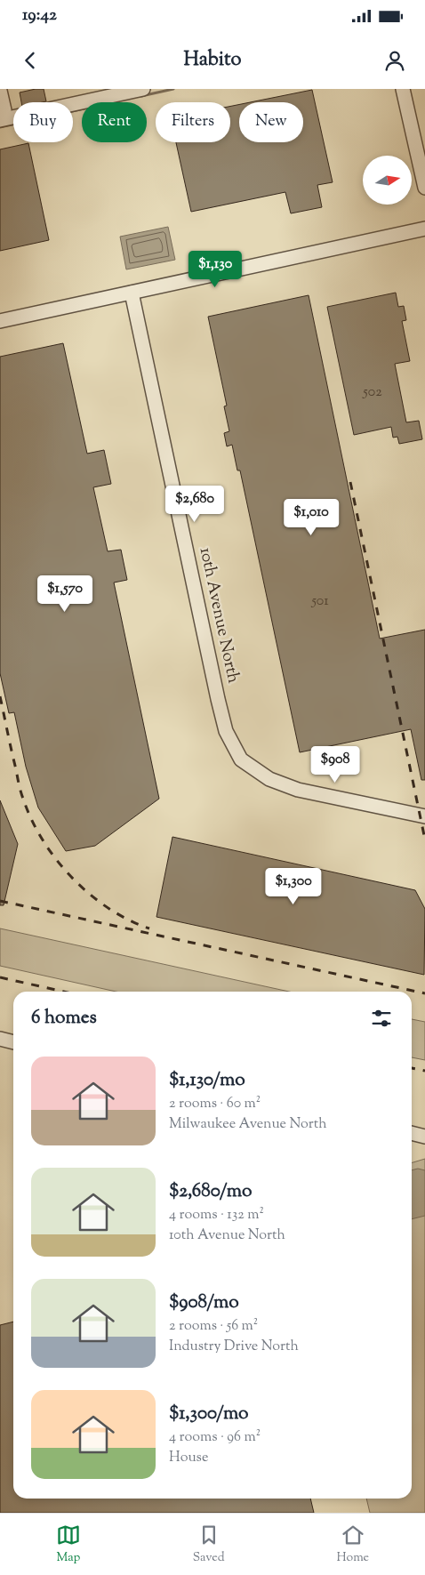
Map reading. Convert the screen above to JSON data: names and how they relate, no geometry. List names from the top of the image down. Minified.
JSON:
{"streets":{"street":["10th Avenue North"]},"house_numbers":["502","501"],"north":"right","page":{"status":"19:42","header":"Habito","chip":["Buy","Rent","Filters","New"],"price":["$1,130","$2,680","$1,010","$1,570","$908","$1,300"],"heading":"6 homes","list":[{"name":"$1,130/mo","note":"2 rooms · 60 m² · Milwaukee Avenue North"},{"name":"$2,680/mo","note":"4 rooms · 132 m² · 10th Avenue North"},{"name":"$908/mo","note":"2 rooms · 56 m² · Industry Drive North"},{"name":"$1,300/mo","note":"4 rooms · 96 m² · House"}],"tabs":["Map","Saved","Home"]}}
